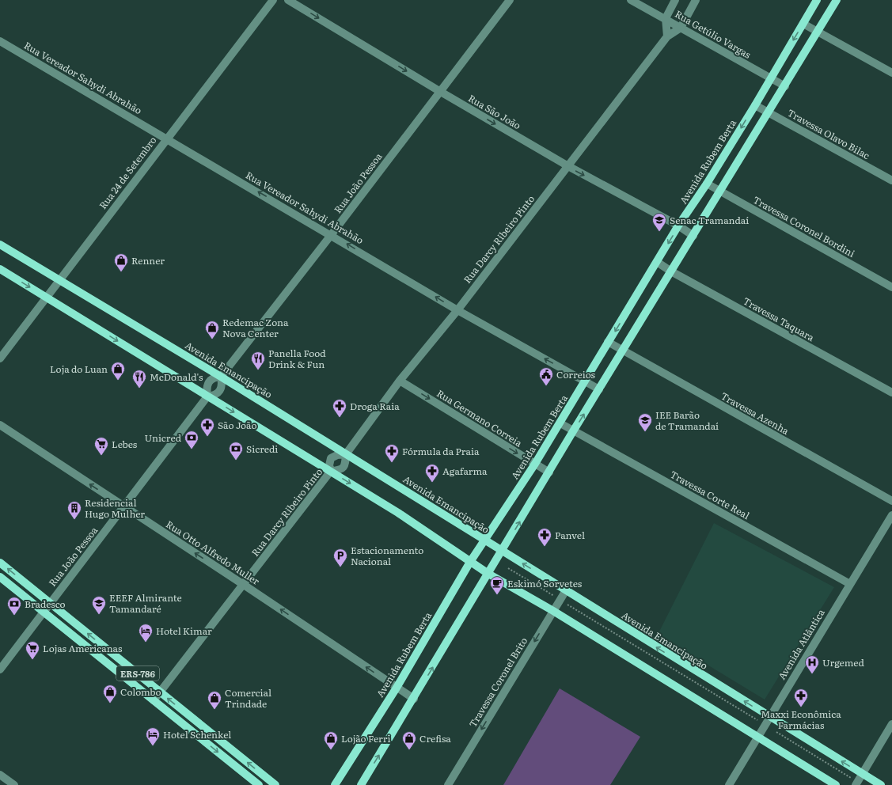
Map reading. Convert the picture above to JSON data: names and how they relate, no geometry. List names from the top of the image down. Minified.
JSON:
{"streets":{"main road":["Avenida Rubem Berta","Avenida Emancipação","ERS-786"],"street":["Rua Getúlio Vargas","Rua Vereador Sahydi Abrahão","Rua São João","Travessa Olavo Bilac","Rua 24 de Setembro","Rua João Pessoa","Travessa Coronel Bordini","Rua Darcy Ribeiro Pinto","Travessa Taquara","Travessa Azenha","Rua Germano Correia","Travessa Corte Real","Rua Otto Alfredo Muller","Avenida Atlântica","Travessa Coronel Brito"]},"crossings":[["Rua Getúlio Vargas","Avenida Rubem Berta"],["Rua Getúlio Vargas","Rua Darcy Ribeiro Pinto"],["Rua Vereador Sahydi Abrahão","Avenida Rubem Berta"],["Rua Vereador Sahydi Abrahão","Rua 24 de Setembro"],["Rua Vereador Sahydi Abrahão","Rua João Pessoa"],["Rua Vereador Sahydi Abrahão","Rua Darcy Ribeiro Pinto"],["Rua São João","Avenida Rubem Berta"],["Rua São João","Rua João Pessoa"],["Rua São João","Rua Darcy Ribeiro Pinto"],["Travessa Olavo Bilac","Avenida Rubem Berta"],["Avenida Rubem Berta","Travessa Coronel Bordini"],["Avenida Rubem Berta","Travessa Taquara"],["Avenida Rubem Berta","Avenida Emancipação"],["Avenida Rubem Berta","Travessa Azenha"],["Avenida Rubem Berta","Rua Germano Correia"],["Avenida Rubem Berta","Travessa Corte Real"],["Avenida Rubem Berta","Rua Otto Alfredo Muller"],["Rua 24 de Setembro","Avenida Emancipação"],["Rua João Pessoa","Avenida Emancipação"],["Rua João Pessoa","Rua Otto Alfredo Muller"],["Rua João Pessoa","ERS-786"],["Rua Darcy Ribeiro Pinto","Avenida Emancipação"],["Rua Darcy Ribeiro Pinto","Rua Germano Correia"],["Rua Darcy Ribeiro Pinto","Rua Otto Alfredo Muller"],["Rua Darcy Ribeiro Pinto","ERS-786"],["Avenida Emancipação","Avenida Atlântica"],["Avenida Emancipação","Travessa Coronel Brito"],["Travessa Corte Real","Avenida Atlântica"]],"one_way":["Rua Vereador Sahydi Abrahão","Rua São João","Rua Germano Correia","Rua Otto Alfredo Muller","Travessa Coronel Brito"],"places":{"school or university":["Senac Tramandaí","IEE Barão de Tramandaí","EEEF Almirante Tamandaré"],"shop":["Renner","Redemac Zona Nova Center","Loja do Luan","Colombo","Comercial Trindade","Lojão Ferri","Crefisa"],"restaurant":["Panella Food Drink & Fun","McDonald's"],"public building":["Correios"],"pharmacy":["Droga Raia","São João","Fórmula da Praia","Agafarma","Panvel","Maxxi Econômica Farmácias"],"bank":["Unicred","Sicredi","Bradesco"],"supermarket":["Lebes","Lojas Americanas"],"building":["Residencial Hugo Mulher"],"parking":["Estacionamento Nacional"],"cafe":["Eskimó Sorvetes"],"hotel":["Hotel Kimar","Hotel Schenkel"],"hospital":["Urgemed"]}}
